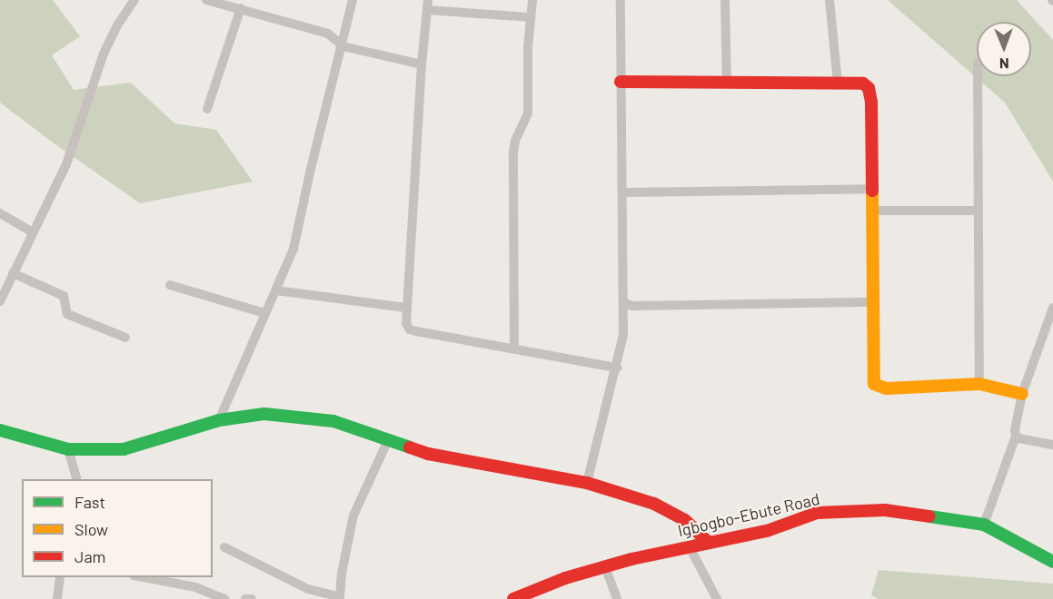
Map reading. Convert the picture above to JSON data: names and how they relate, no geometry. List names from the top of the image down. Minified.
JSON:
{"streets":{"street":["Igbogbo-Ebute Road"]},"legend":["Fast","Slow","Jam"],"north":"bottom"}
